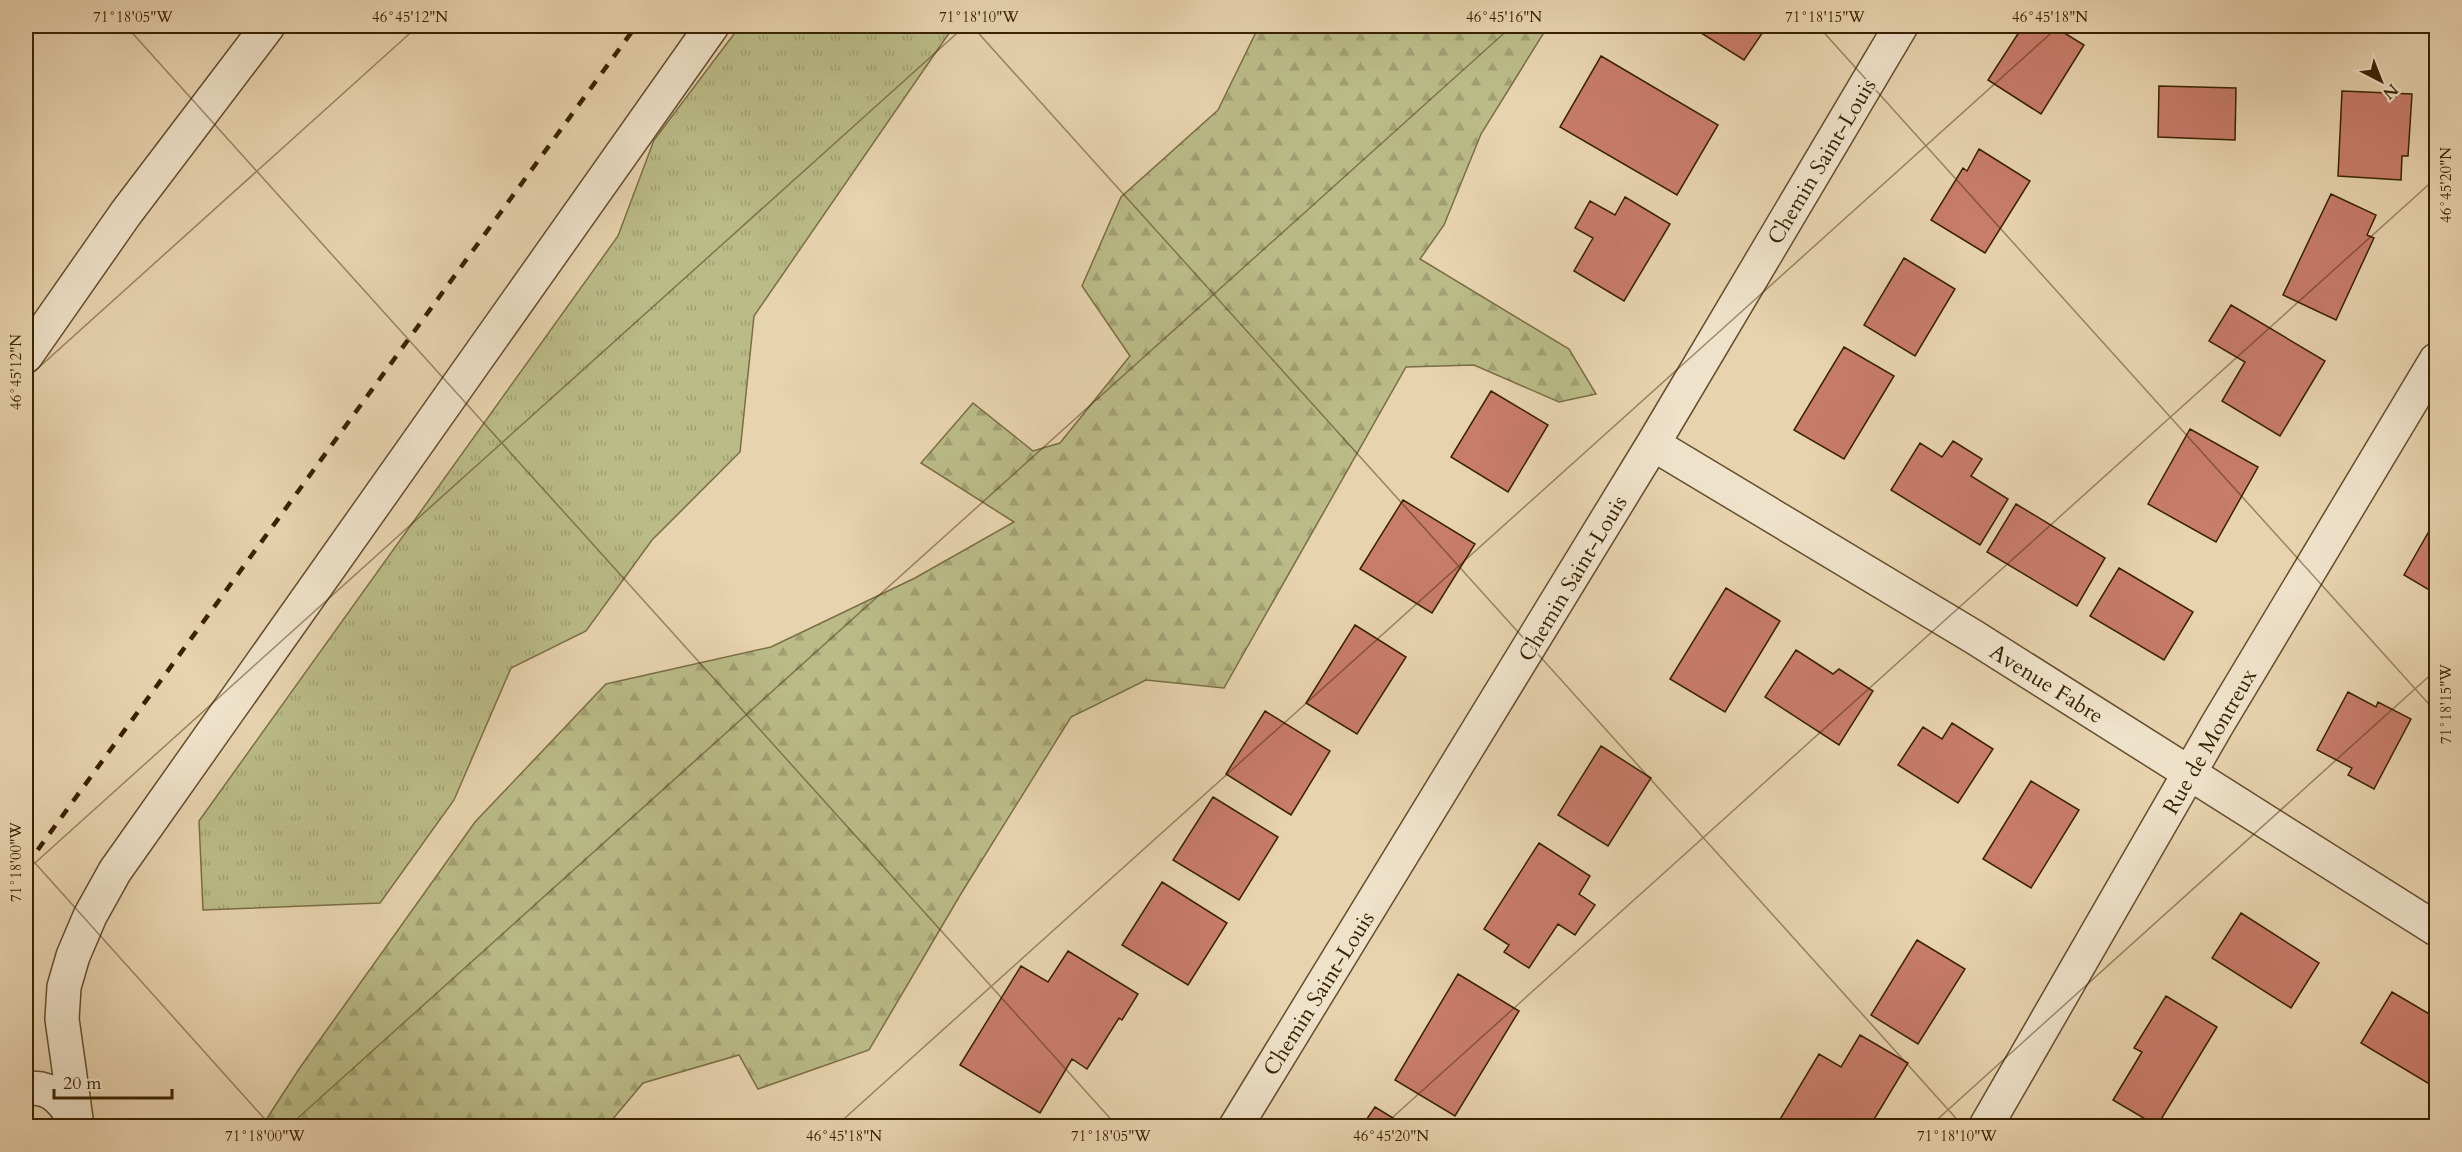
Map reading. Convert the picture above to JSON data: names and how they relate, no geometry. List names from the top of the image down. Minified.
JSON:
{"streets":{"street":["Chemin Saint-Louis","Avenue Fabre","Rue de Montreux"]},"crossings":[["Chemin Saint-Louis","Avenue Fabre"],["Avenue Fabre","Rue de Montreux"]],"scale_bar":"20 m","north":"bottom right","coordinates":["71°18'05\"W","46°45'12\"N","71°18'10\"W","46°45'16\"N","71°18'15\"W","46°45'18\"N","46°45'20\"N","71°18'00\"W"]}
